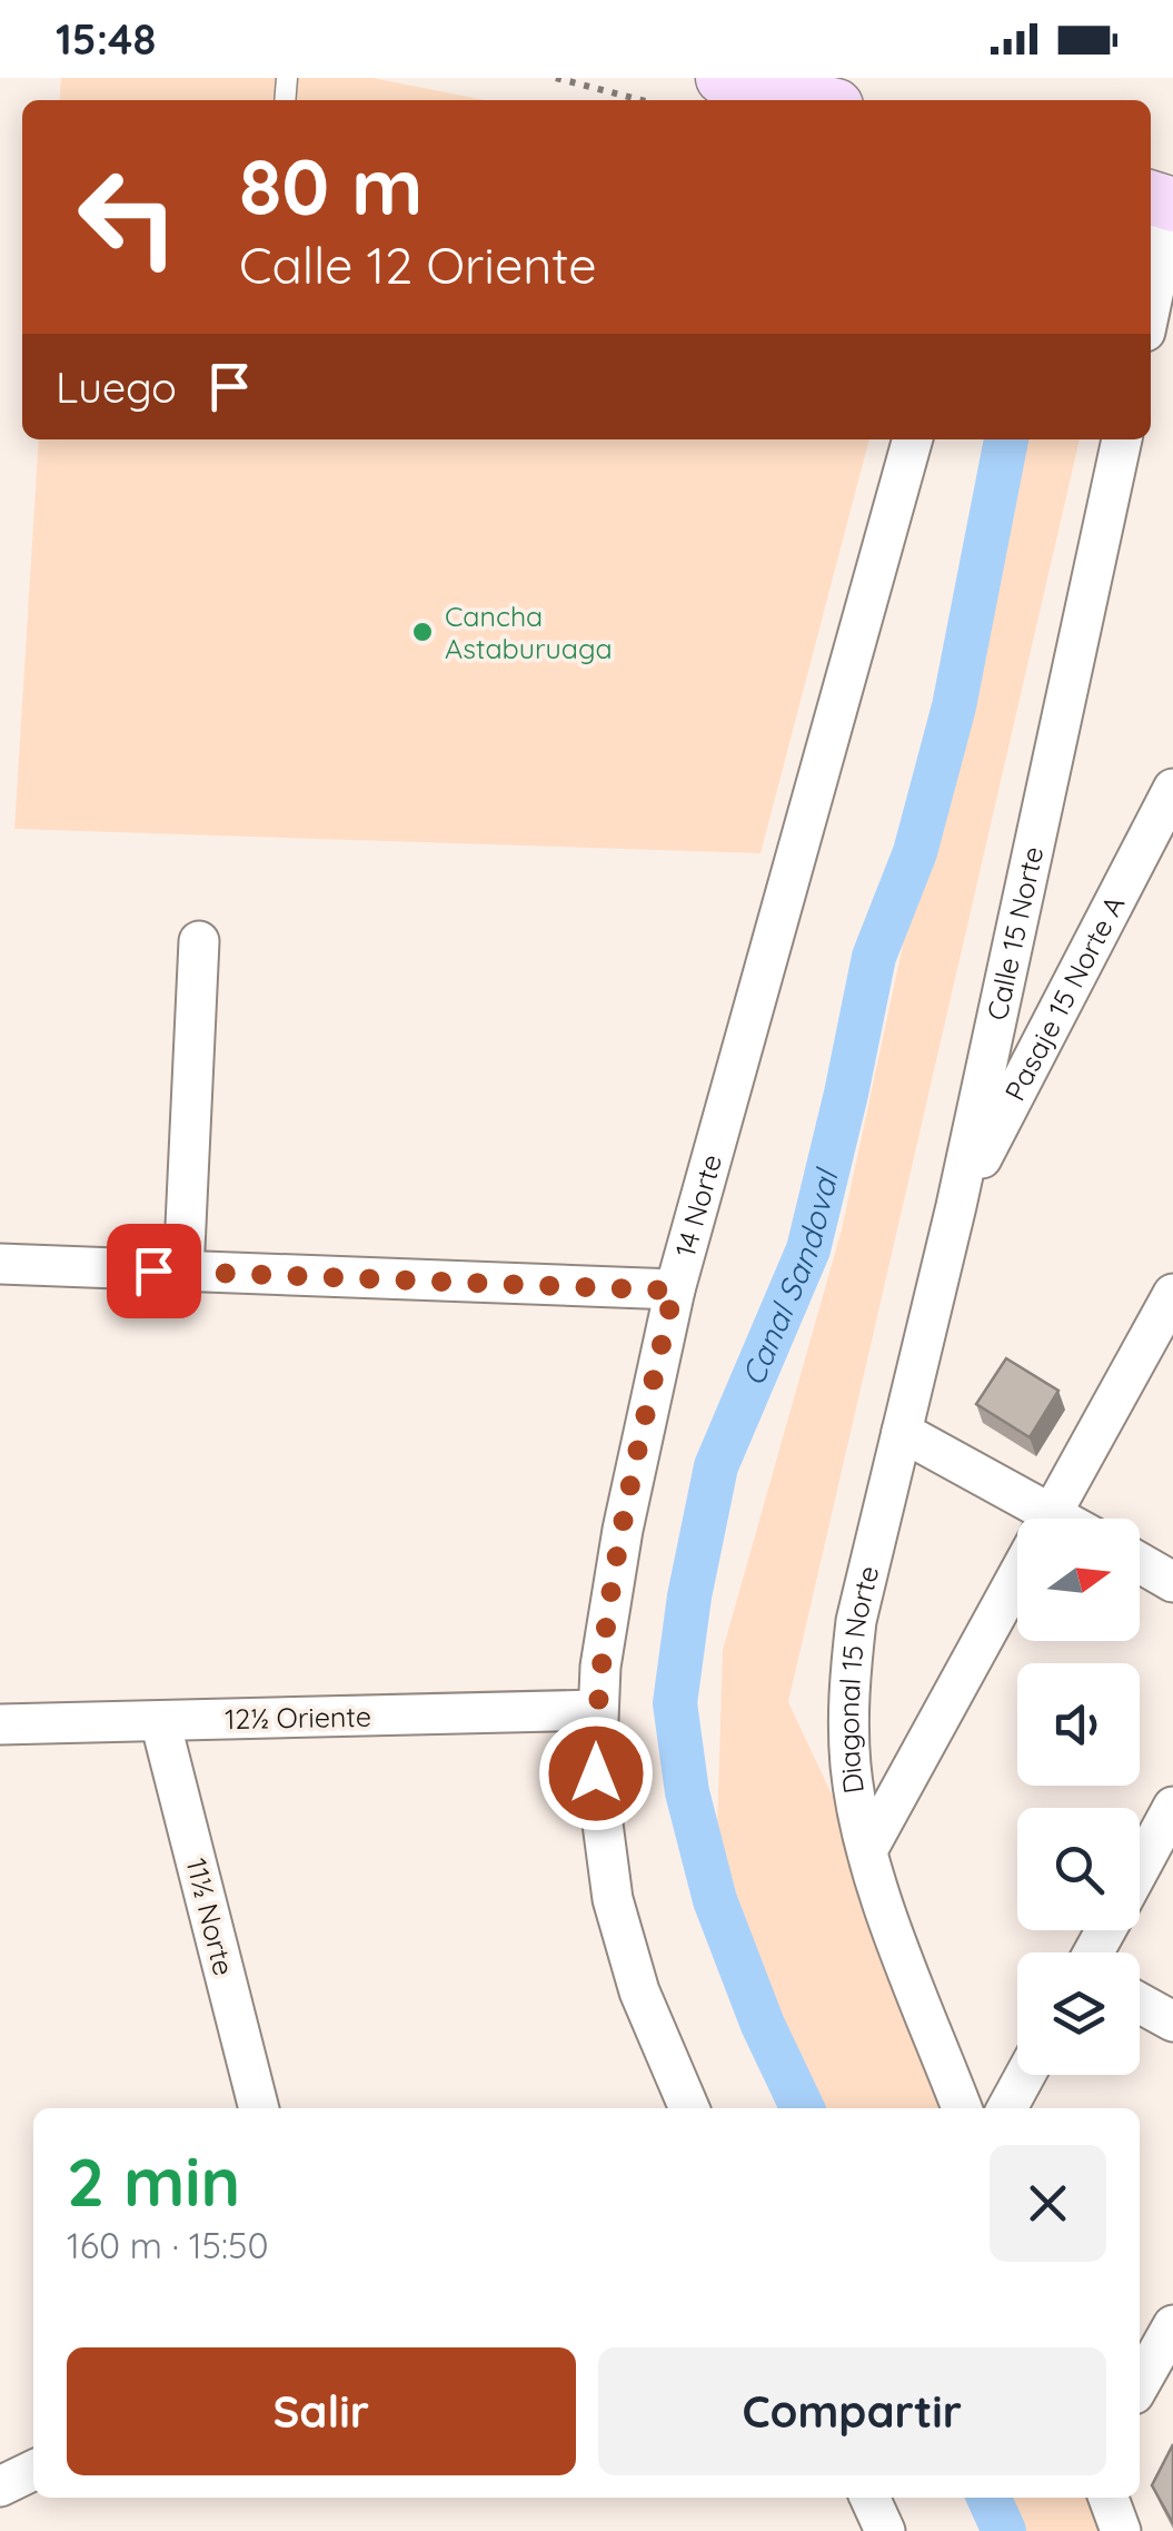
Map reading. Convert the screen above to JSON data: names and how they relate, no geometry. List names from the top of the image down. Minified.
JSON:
{"streets":{"street":["Calle 15 Norte","Pasaje 15 Norte A","14 Norte","Diagonal 15 Norte","12½ Oriente","11½ Norte"]},"crossings":[["Calle 15 Norte","Pasaje 15 Norte A"],["Calle 15 Norte","Diagonal 15 Norte"],["14 Norte","12½ Oriente"],["12½ Oriente","11½ Norte"]],"water":["Canal Sandoval"],"places":["Cancha Astaburuaga"],"north":"right","page":{"status":"15:48","turn":["80 m","Calle 12 Oriente"],"then":"Luego","heading":["2 min","160 m · 15:50"],"buttons":["Salir","Compartir"]}}
